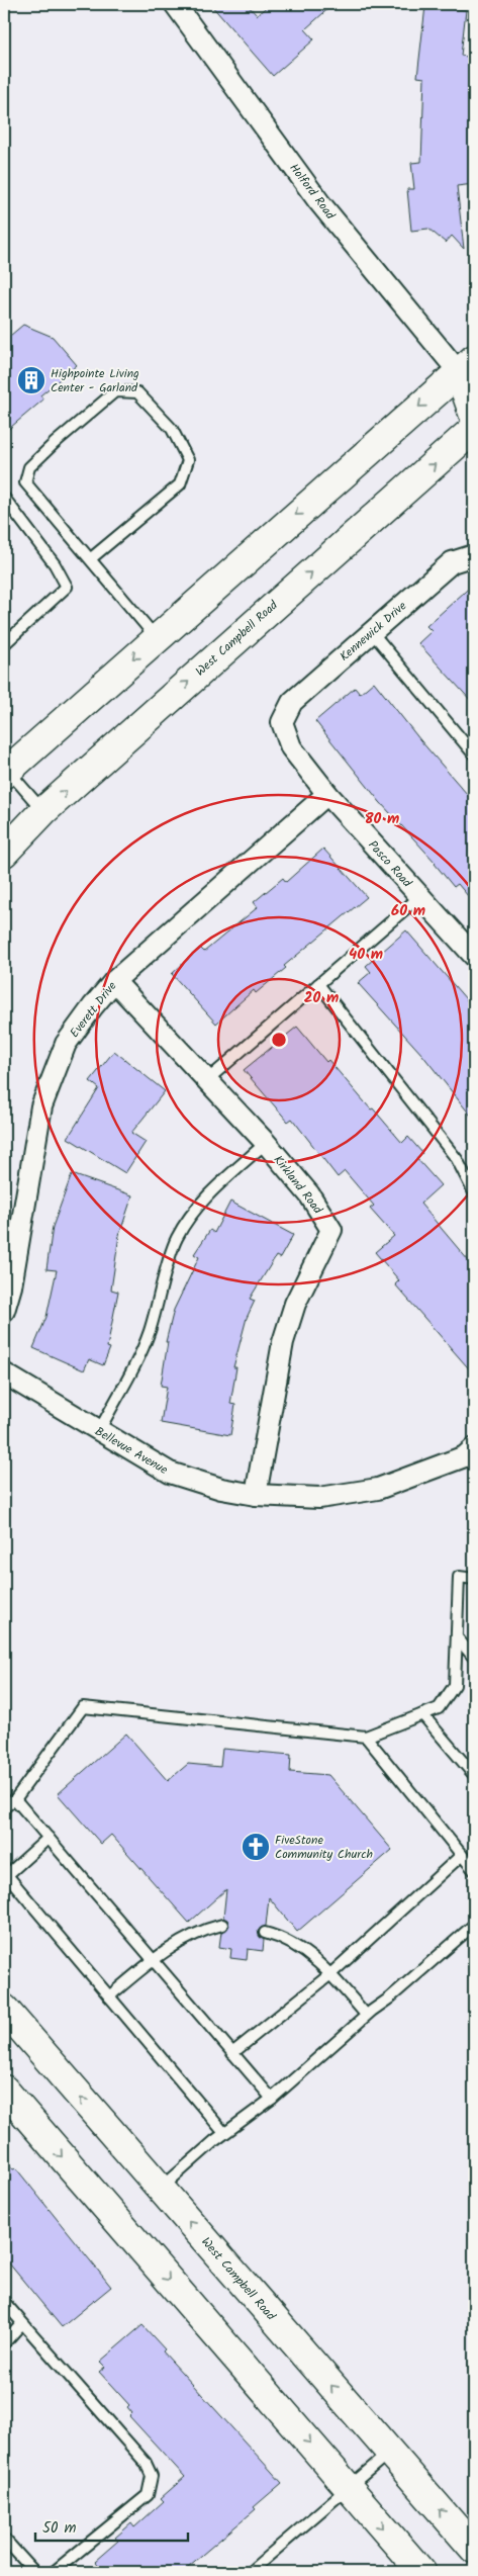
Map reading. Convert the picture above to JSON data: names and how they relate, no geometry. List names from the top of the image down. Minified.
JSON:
{"streets":{"main road":["Holford Road","West Campbell Road"],"street":["Kennewick Drive","Pasco Road","Everett Drive","Kirkland Road","Bellevue Avenue"]},"crossings":[["Kennewick Drive","Pasco Road"],["Pasco Road","Everett Drive"],["Everett Drive","Kirkland Road"],["Kirkland Road","Bellevue Avenue"]],"places":{"building":["Highpointe Living Center - Garland"],"church":["FiveStone Community Church"]},"scale_bar":"50 m","rings":["80 m","60 m","40 m","20 m"]}
